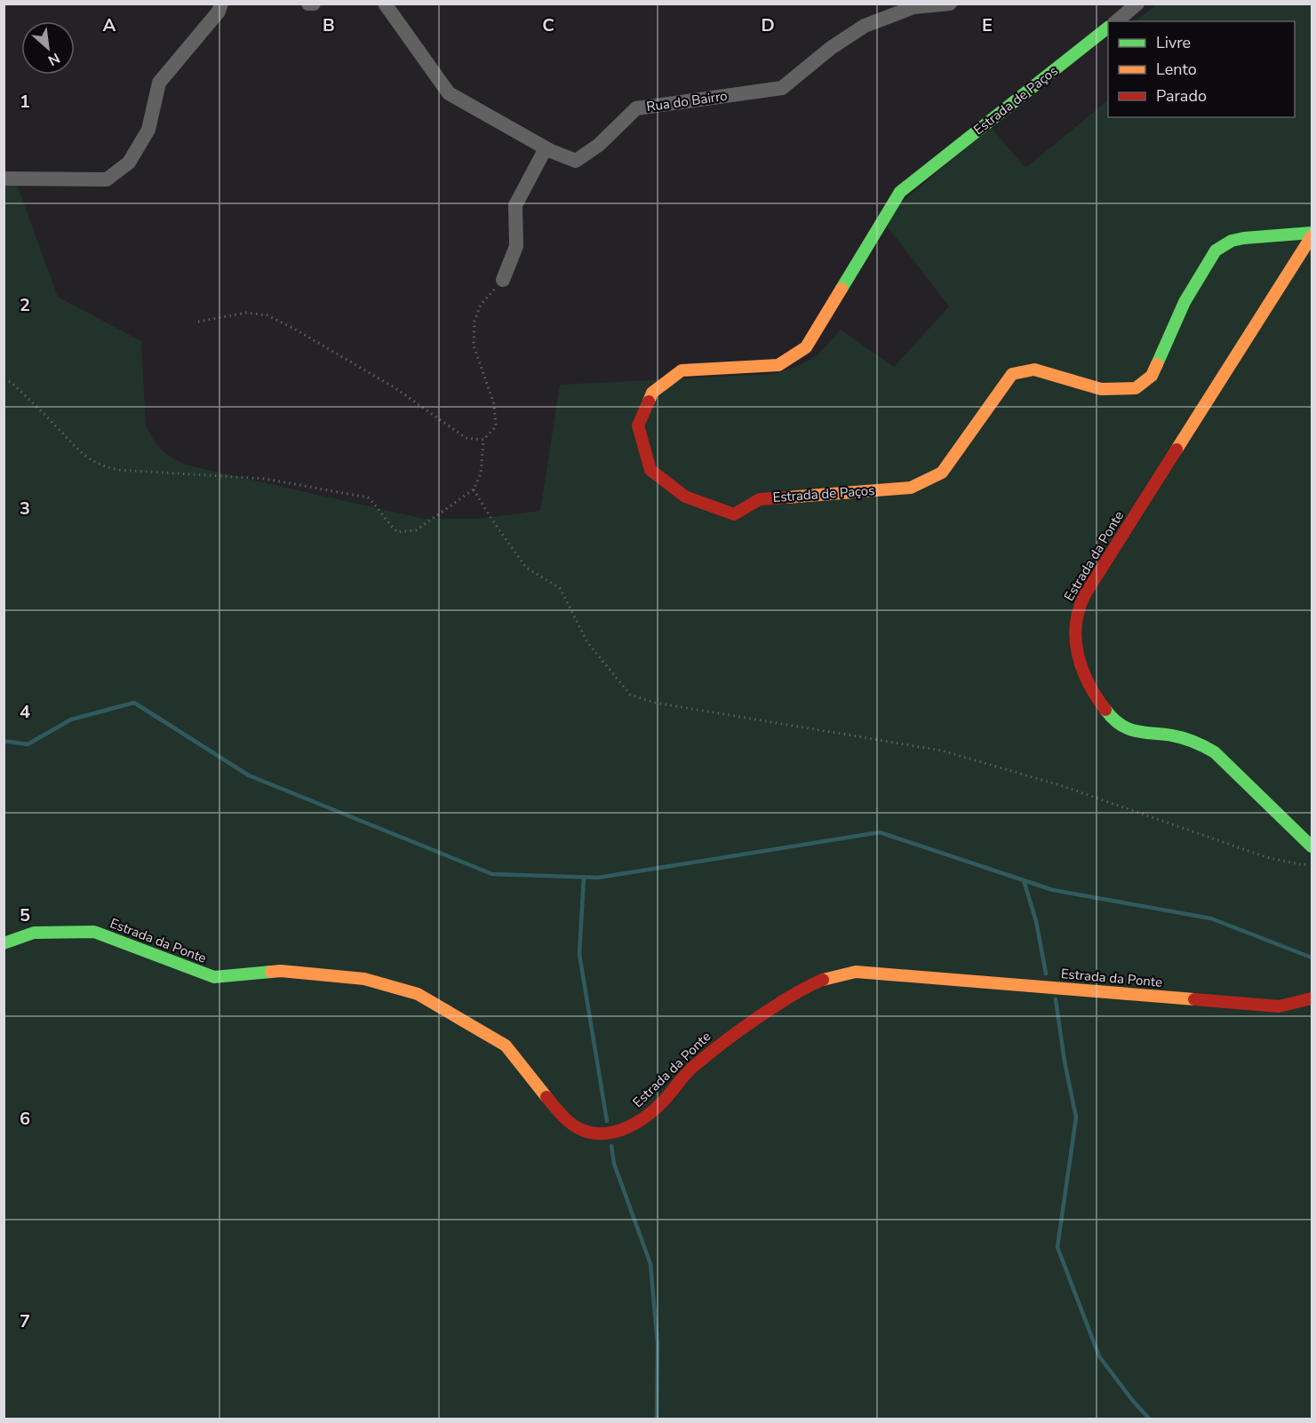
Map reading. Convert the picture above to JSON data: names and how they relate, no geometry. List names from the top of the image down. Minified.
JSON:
{"streets":{"street":["Estrada de Paços","Rua do Bairro","Estrada da Ponte"]},"crossings":[["Estrada de Paços","Estrada da Ponte"]],"legend":["Livre","Lento","Parado"],"north":"bottom right","grid":{"columns":["A","B","C","D","E"],"rows":["1","2","3","4","5","6","7"]}}
